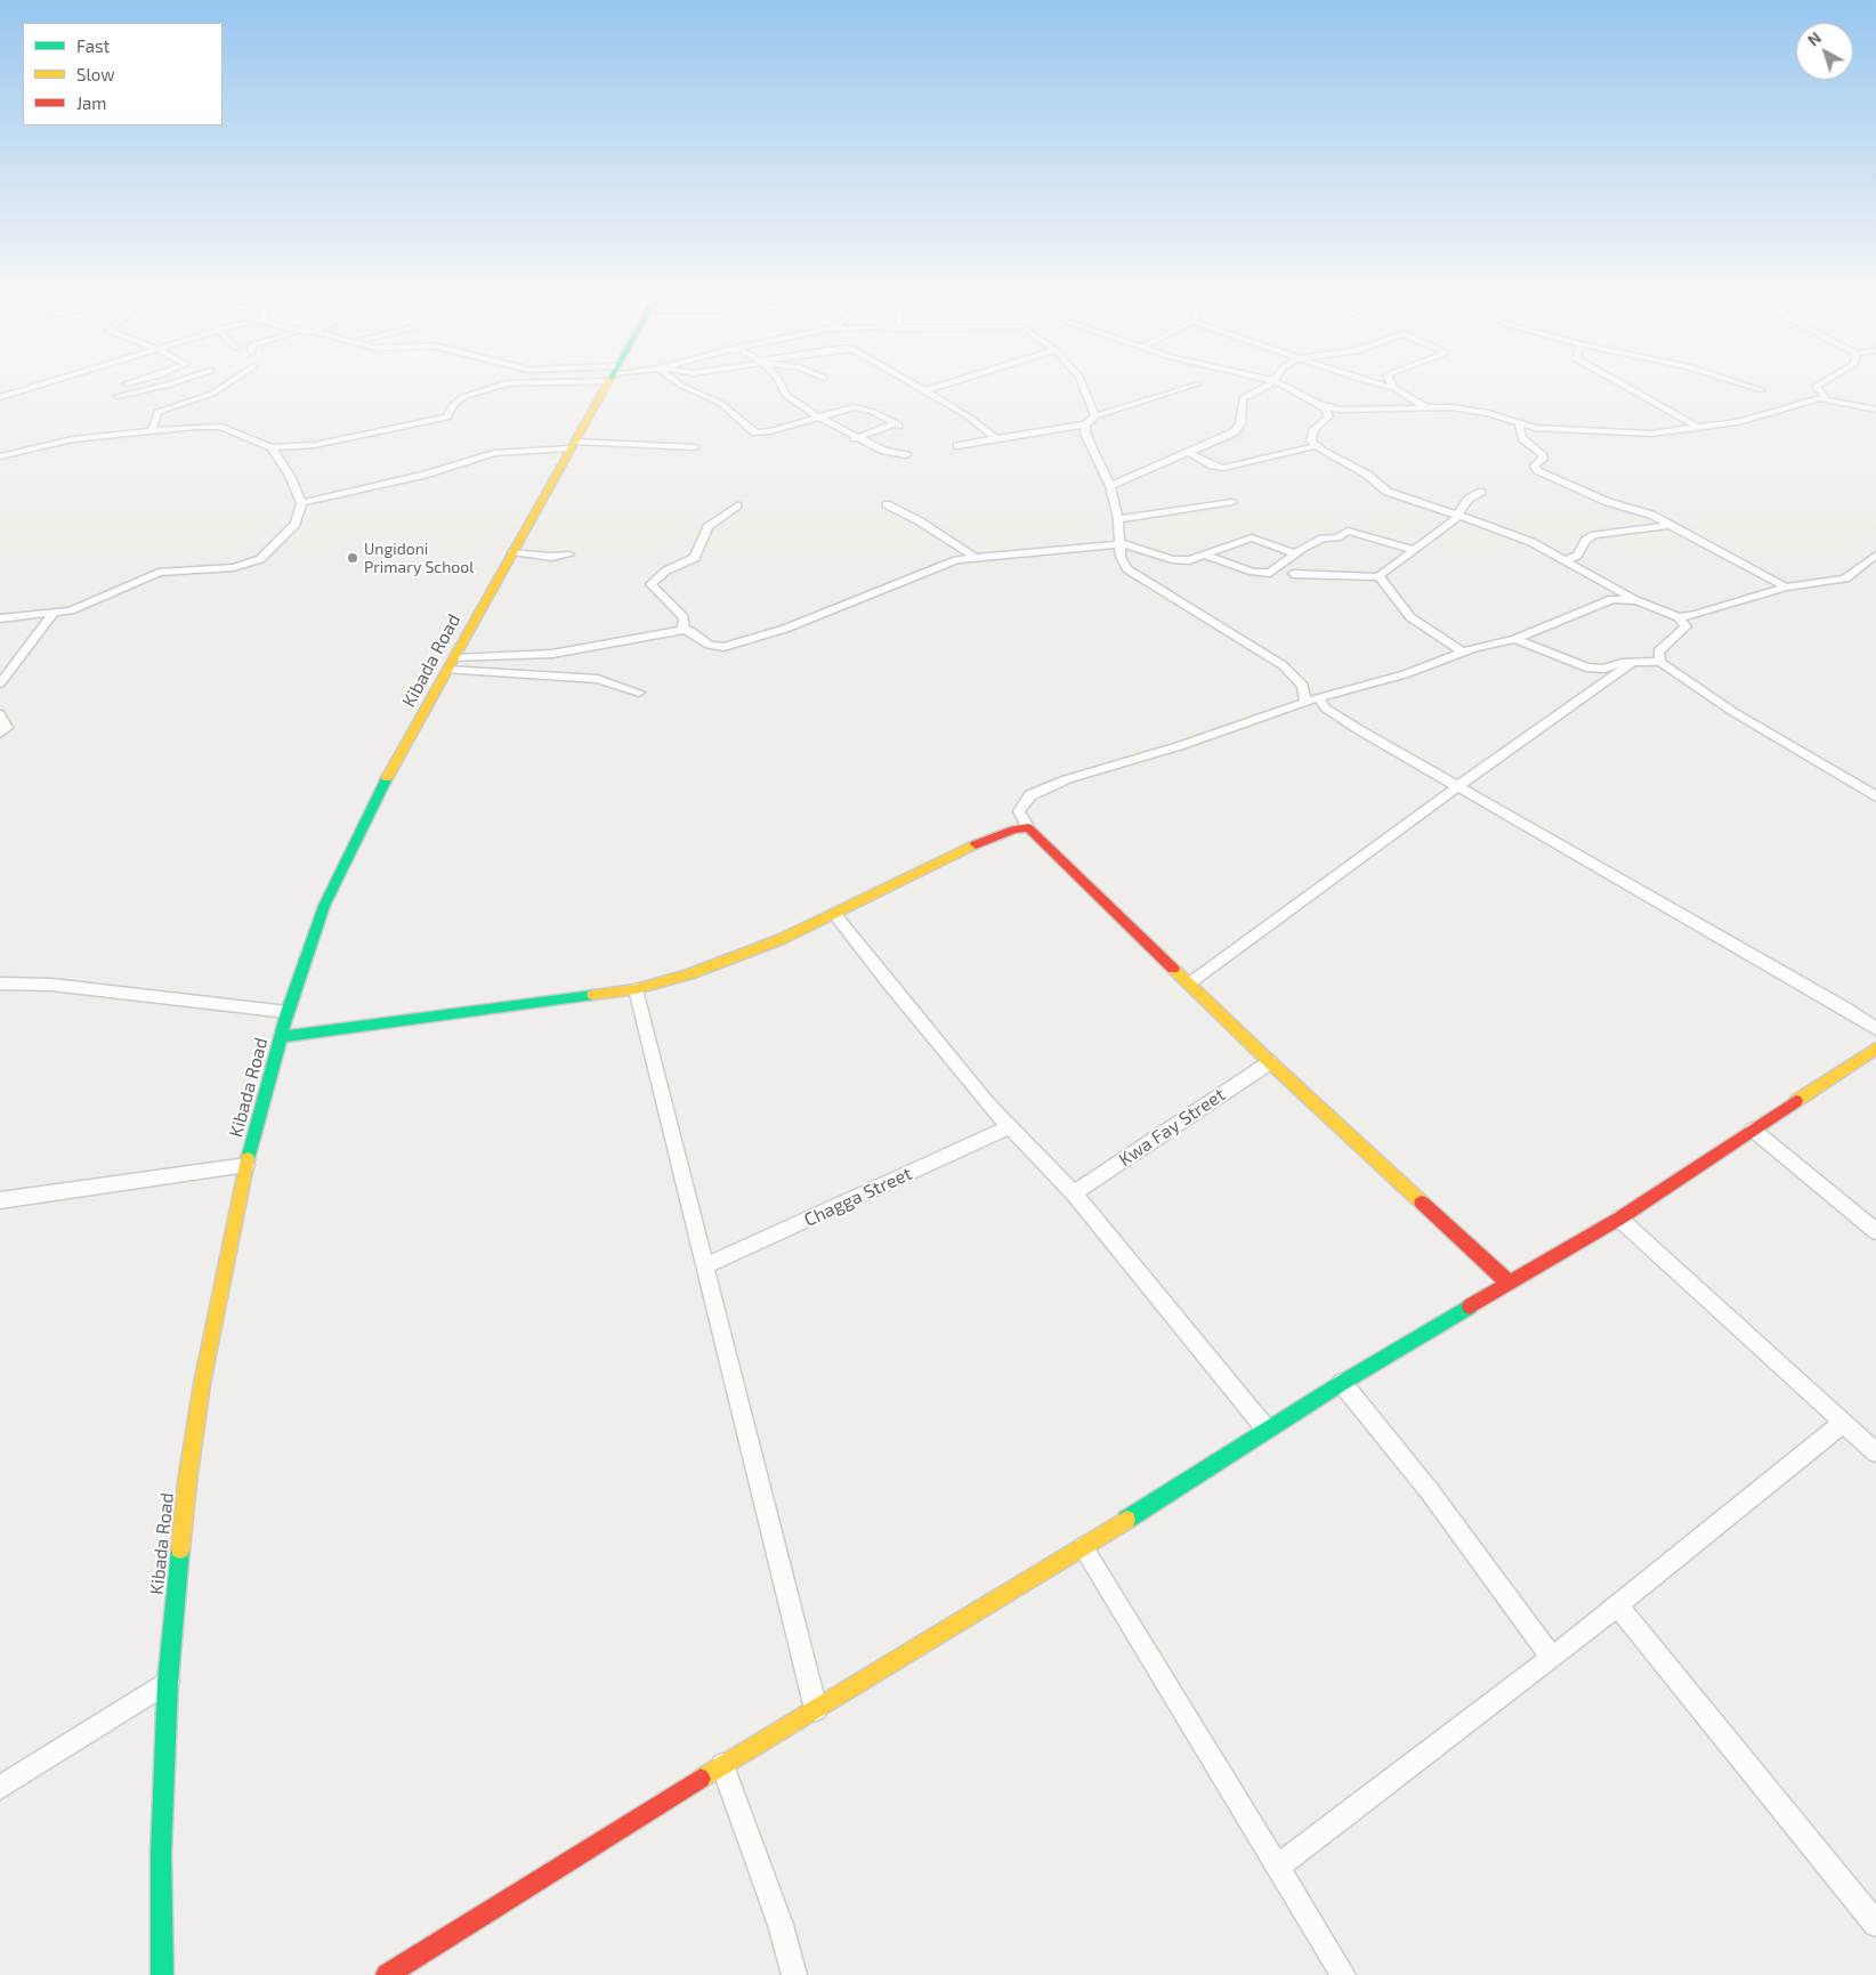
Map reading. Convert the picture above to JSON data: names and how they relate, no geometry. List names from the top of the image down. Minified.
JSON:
{"streets":{"street":["Kibada Road","Kwa Fay Street","Chagga Street"]},"places":["Ungidoni Primary School"],"legend":["Fast","Slow","Jam"],"north":"top left"}
